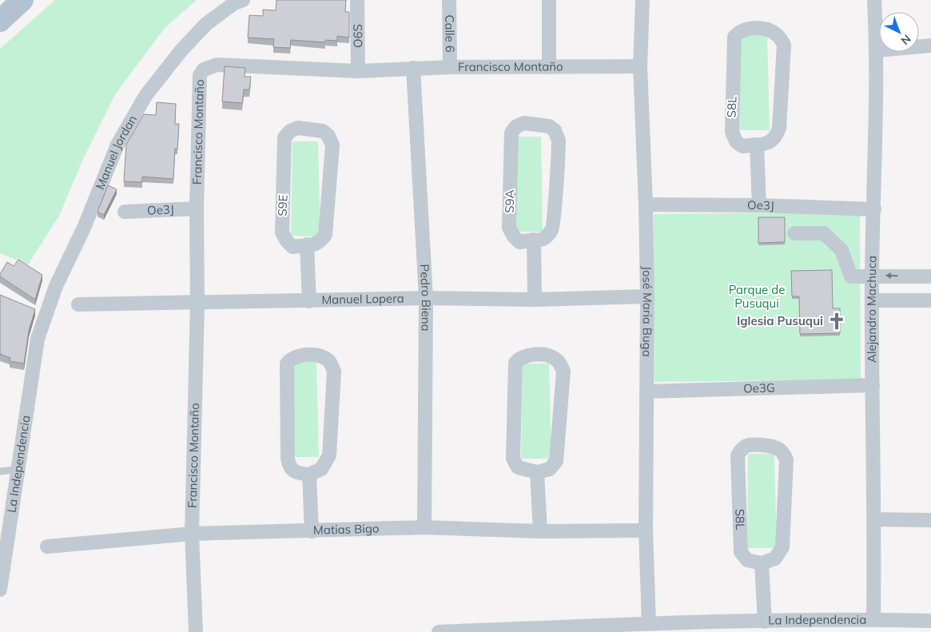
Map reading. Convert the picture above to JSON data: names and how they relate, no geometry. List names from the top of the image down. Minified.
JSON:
{"streets":{"street":["Calle 6","S9O","Francisco Montaño","S8L","Manuel Jordan","S9A","S9E","Oe3J","Pedro Biena","Manuel Lopera","Alejandro Machuca","José Maria Buga","Oe3G","La Independencia","Matias Bigo"]},"crossings":[["Calle 6","Francisco Montaño"],["S9O","Francisco Montaño"],["Francisco Montaño","Oe3J"],["Francisco Montaño","Pedro Biena"],["Francisco Montaño","Manuel Lopera"],["Francisco Montaño","José Maria Buga"],["Francisco Montaño","Matias Bigo"],["Manuel Jordan","La Independencia"],["Oe3J","Alejandro Machuca"],["Oe3J","José Maria Buga"],["Pedro Biena","Manuel Lopera"],["Pedro Biena","Matias Bigo"],["Manuel Lopera","José Maria Buga"],["Alejandro Machuca","Oe3G"],["Alejandro Machuca","La Independencia"],["José Maria Buga","Oe3G"],["José Maria Buga","La Independencia"],["José Maria Buga","Matias Bigo"]],"parks":["Parque de Pusuqui"],"places":{"church":["Iglesia Pusuqui"]},"north":"bottom right"}
